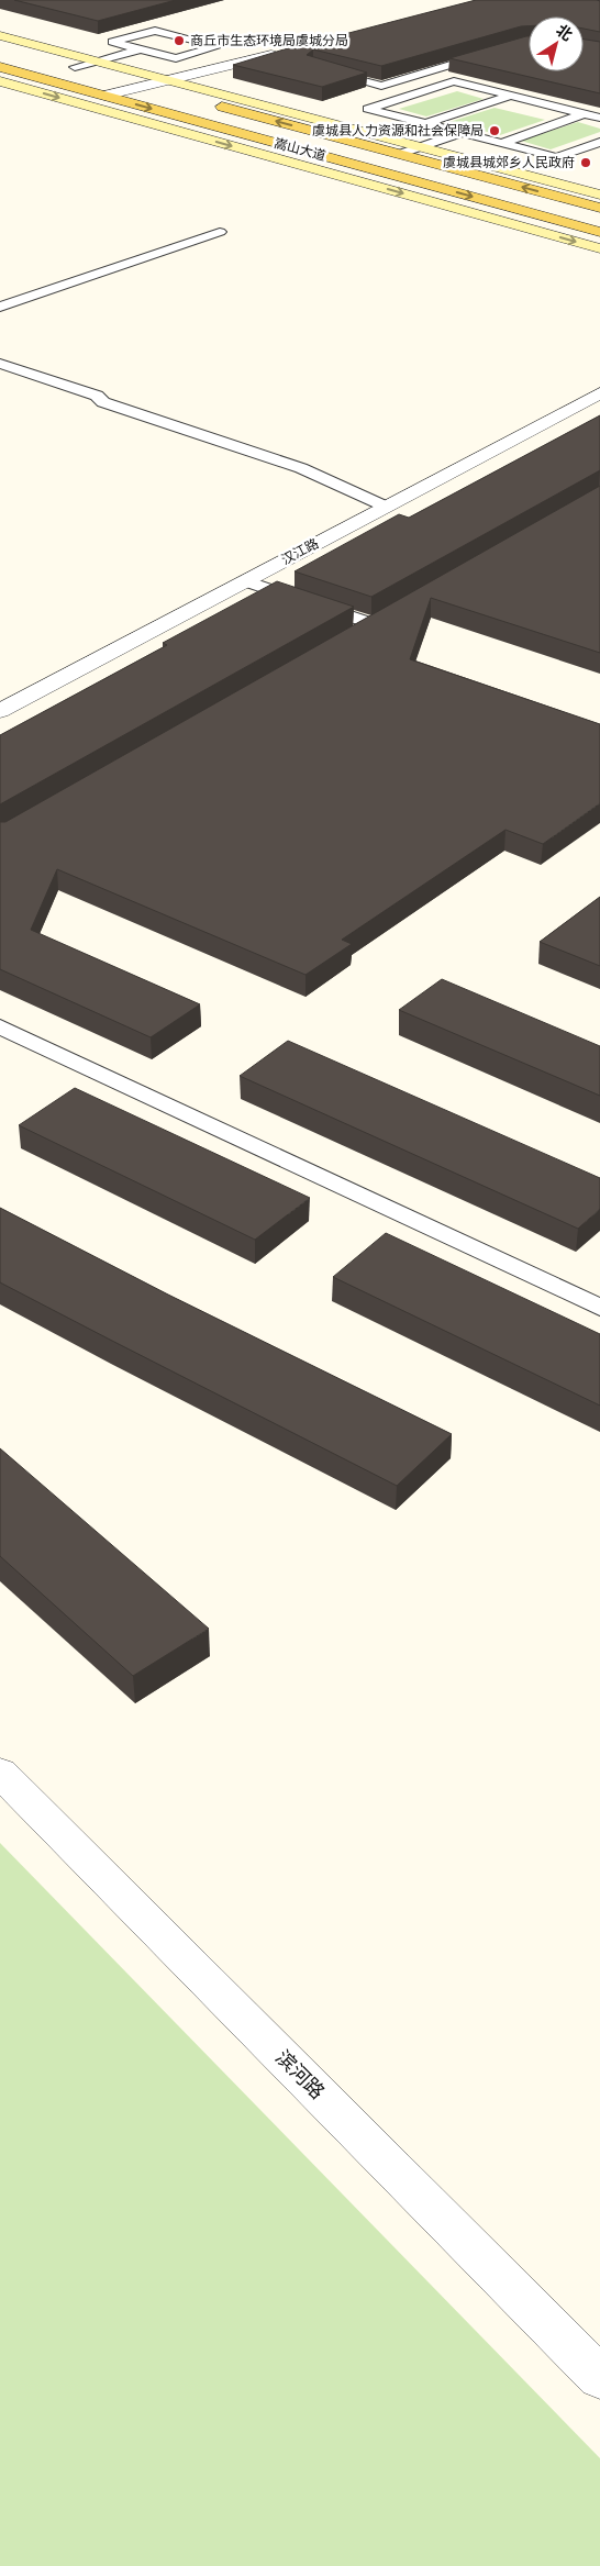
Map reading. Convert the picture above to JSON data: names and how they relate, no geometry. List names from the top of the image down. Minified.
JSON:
{"streets":{"main road":["嵩山大道"],"street":["汉江路","滨河路"]},"places":["商丘市生态环境局虞城分局","虞城县人力资源和社会保障局","虞城县城郊乡人民政府"],"north":"top right"}
